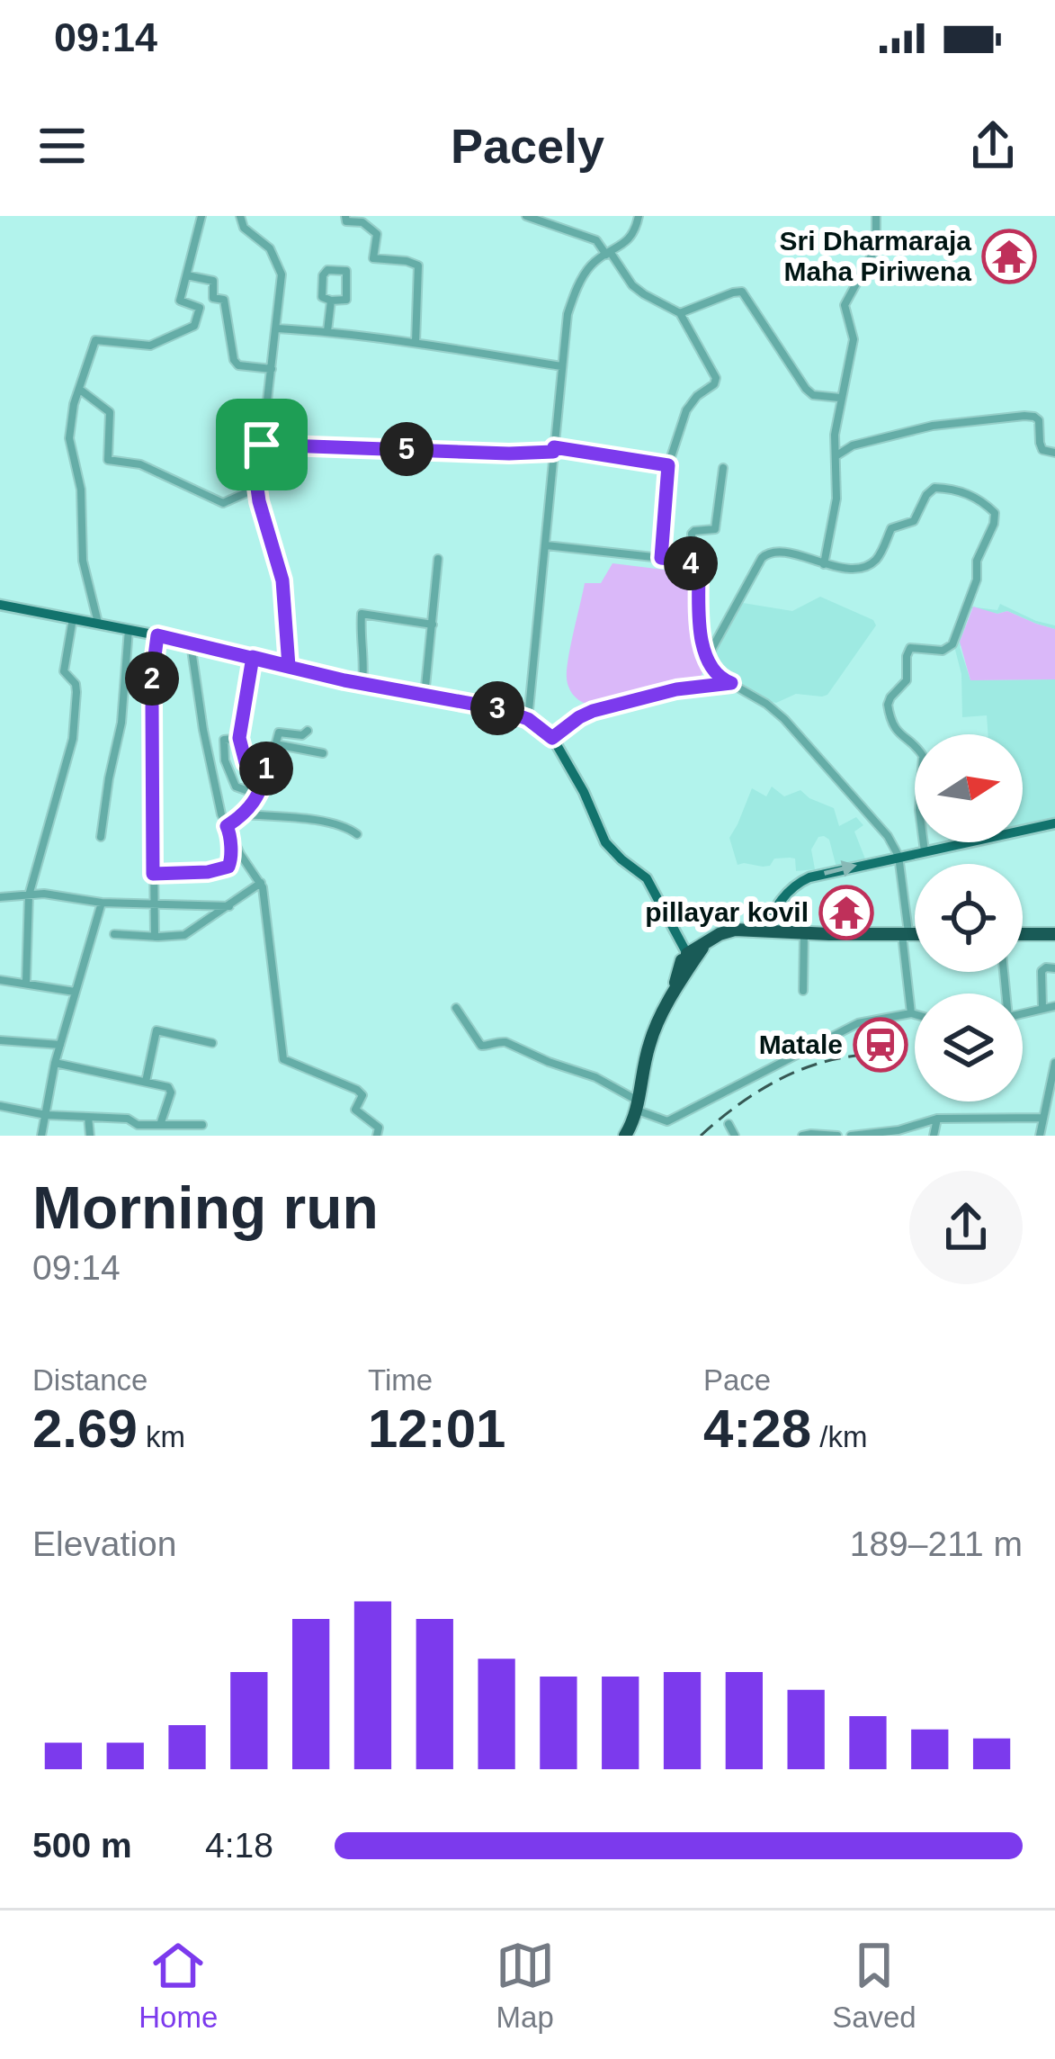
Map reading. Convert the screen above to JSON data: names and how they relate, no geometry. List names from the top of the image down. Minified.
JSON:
{"places":{"temple":["Sri Dharmaraja Maha Piriwena","pillayar kovil"],"station":["Matale"]},"north":"right","page":{"status":"09:14","header":"Pacely","pins":["5","4","2","3","1"],"heading":["Morning run","09:14"],"stats":[["Distance","2.69 km"],["Time","12:01"],["Pace","4:28 /km"]],"chart":["Elevation","189–211 m"],"list":[{"name":"500 m","note":"4:18"}],"tabs":["Home","Map","Saved"]}}
